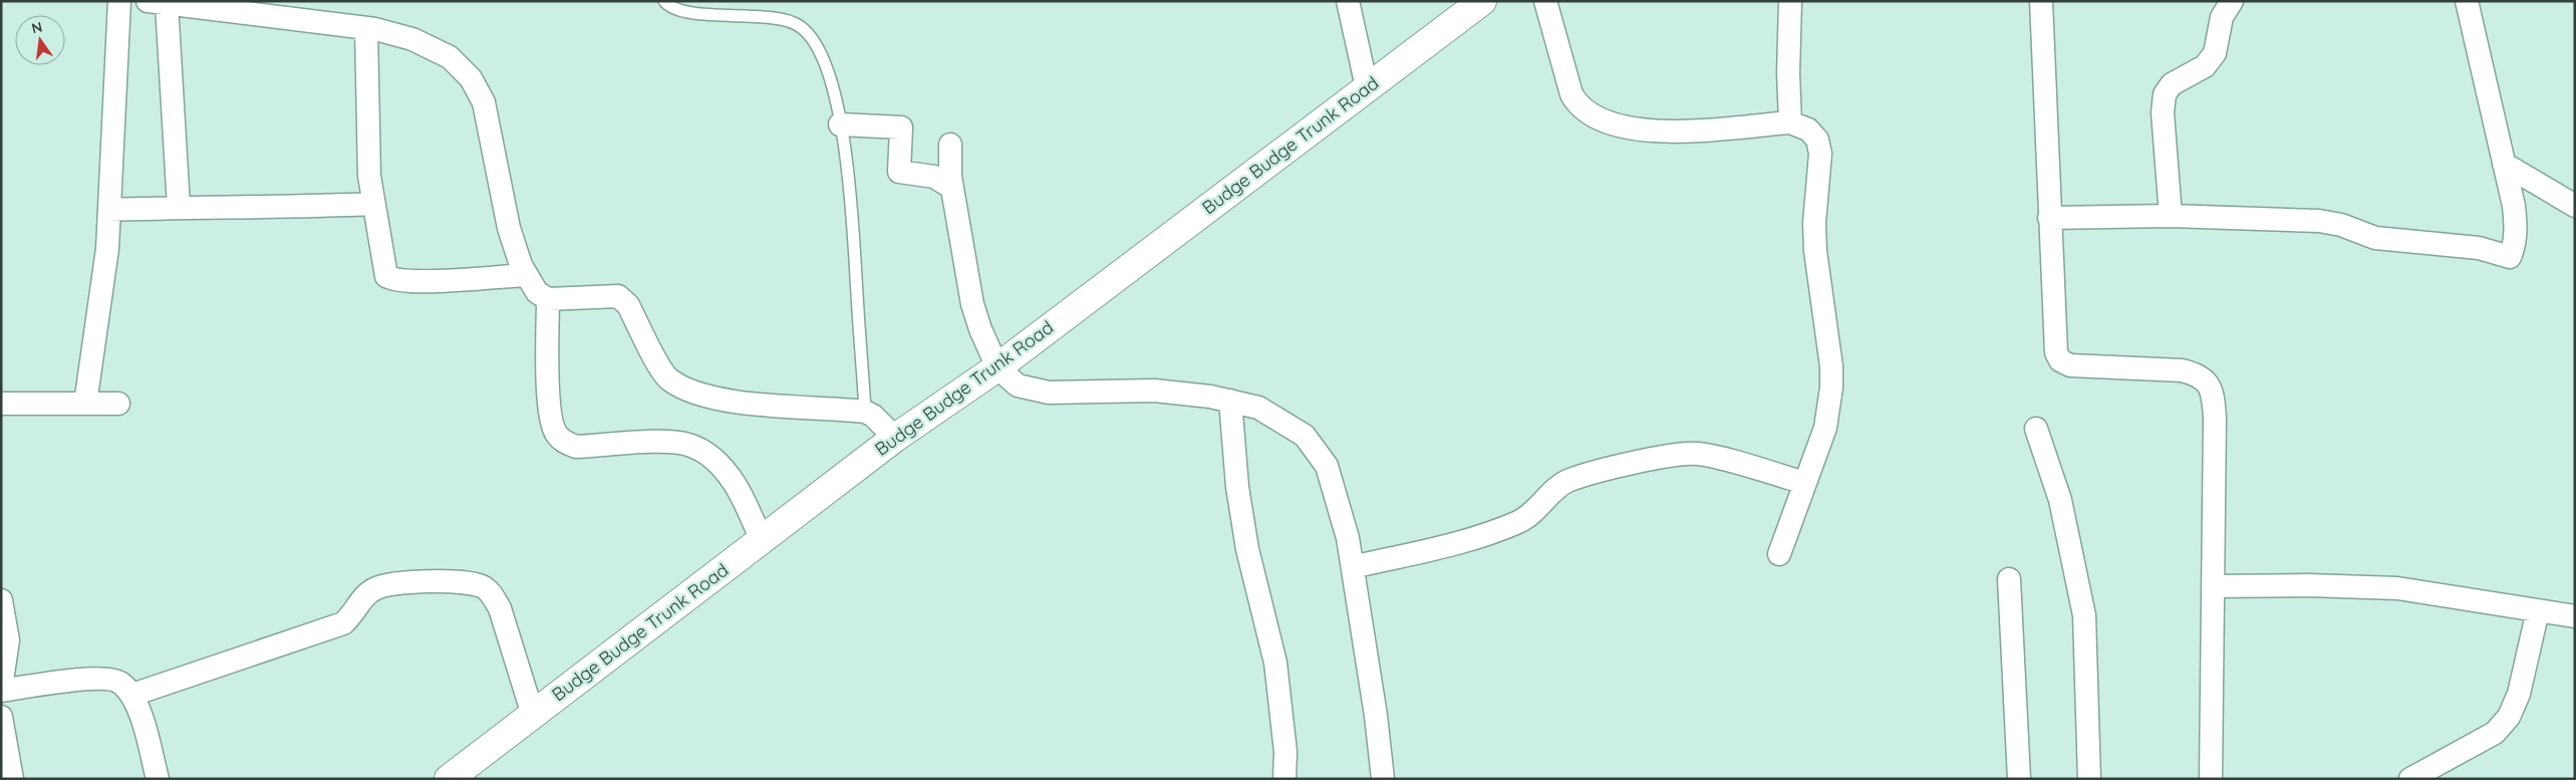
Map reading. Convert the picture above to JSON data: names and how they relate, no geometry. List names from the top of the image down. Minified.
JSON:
{"streets":{"main road":["Budge Budge Trunk Road"]},"north":"top"}
